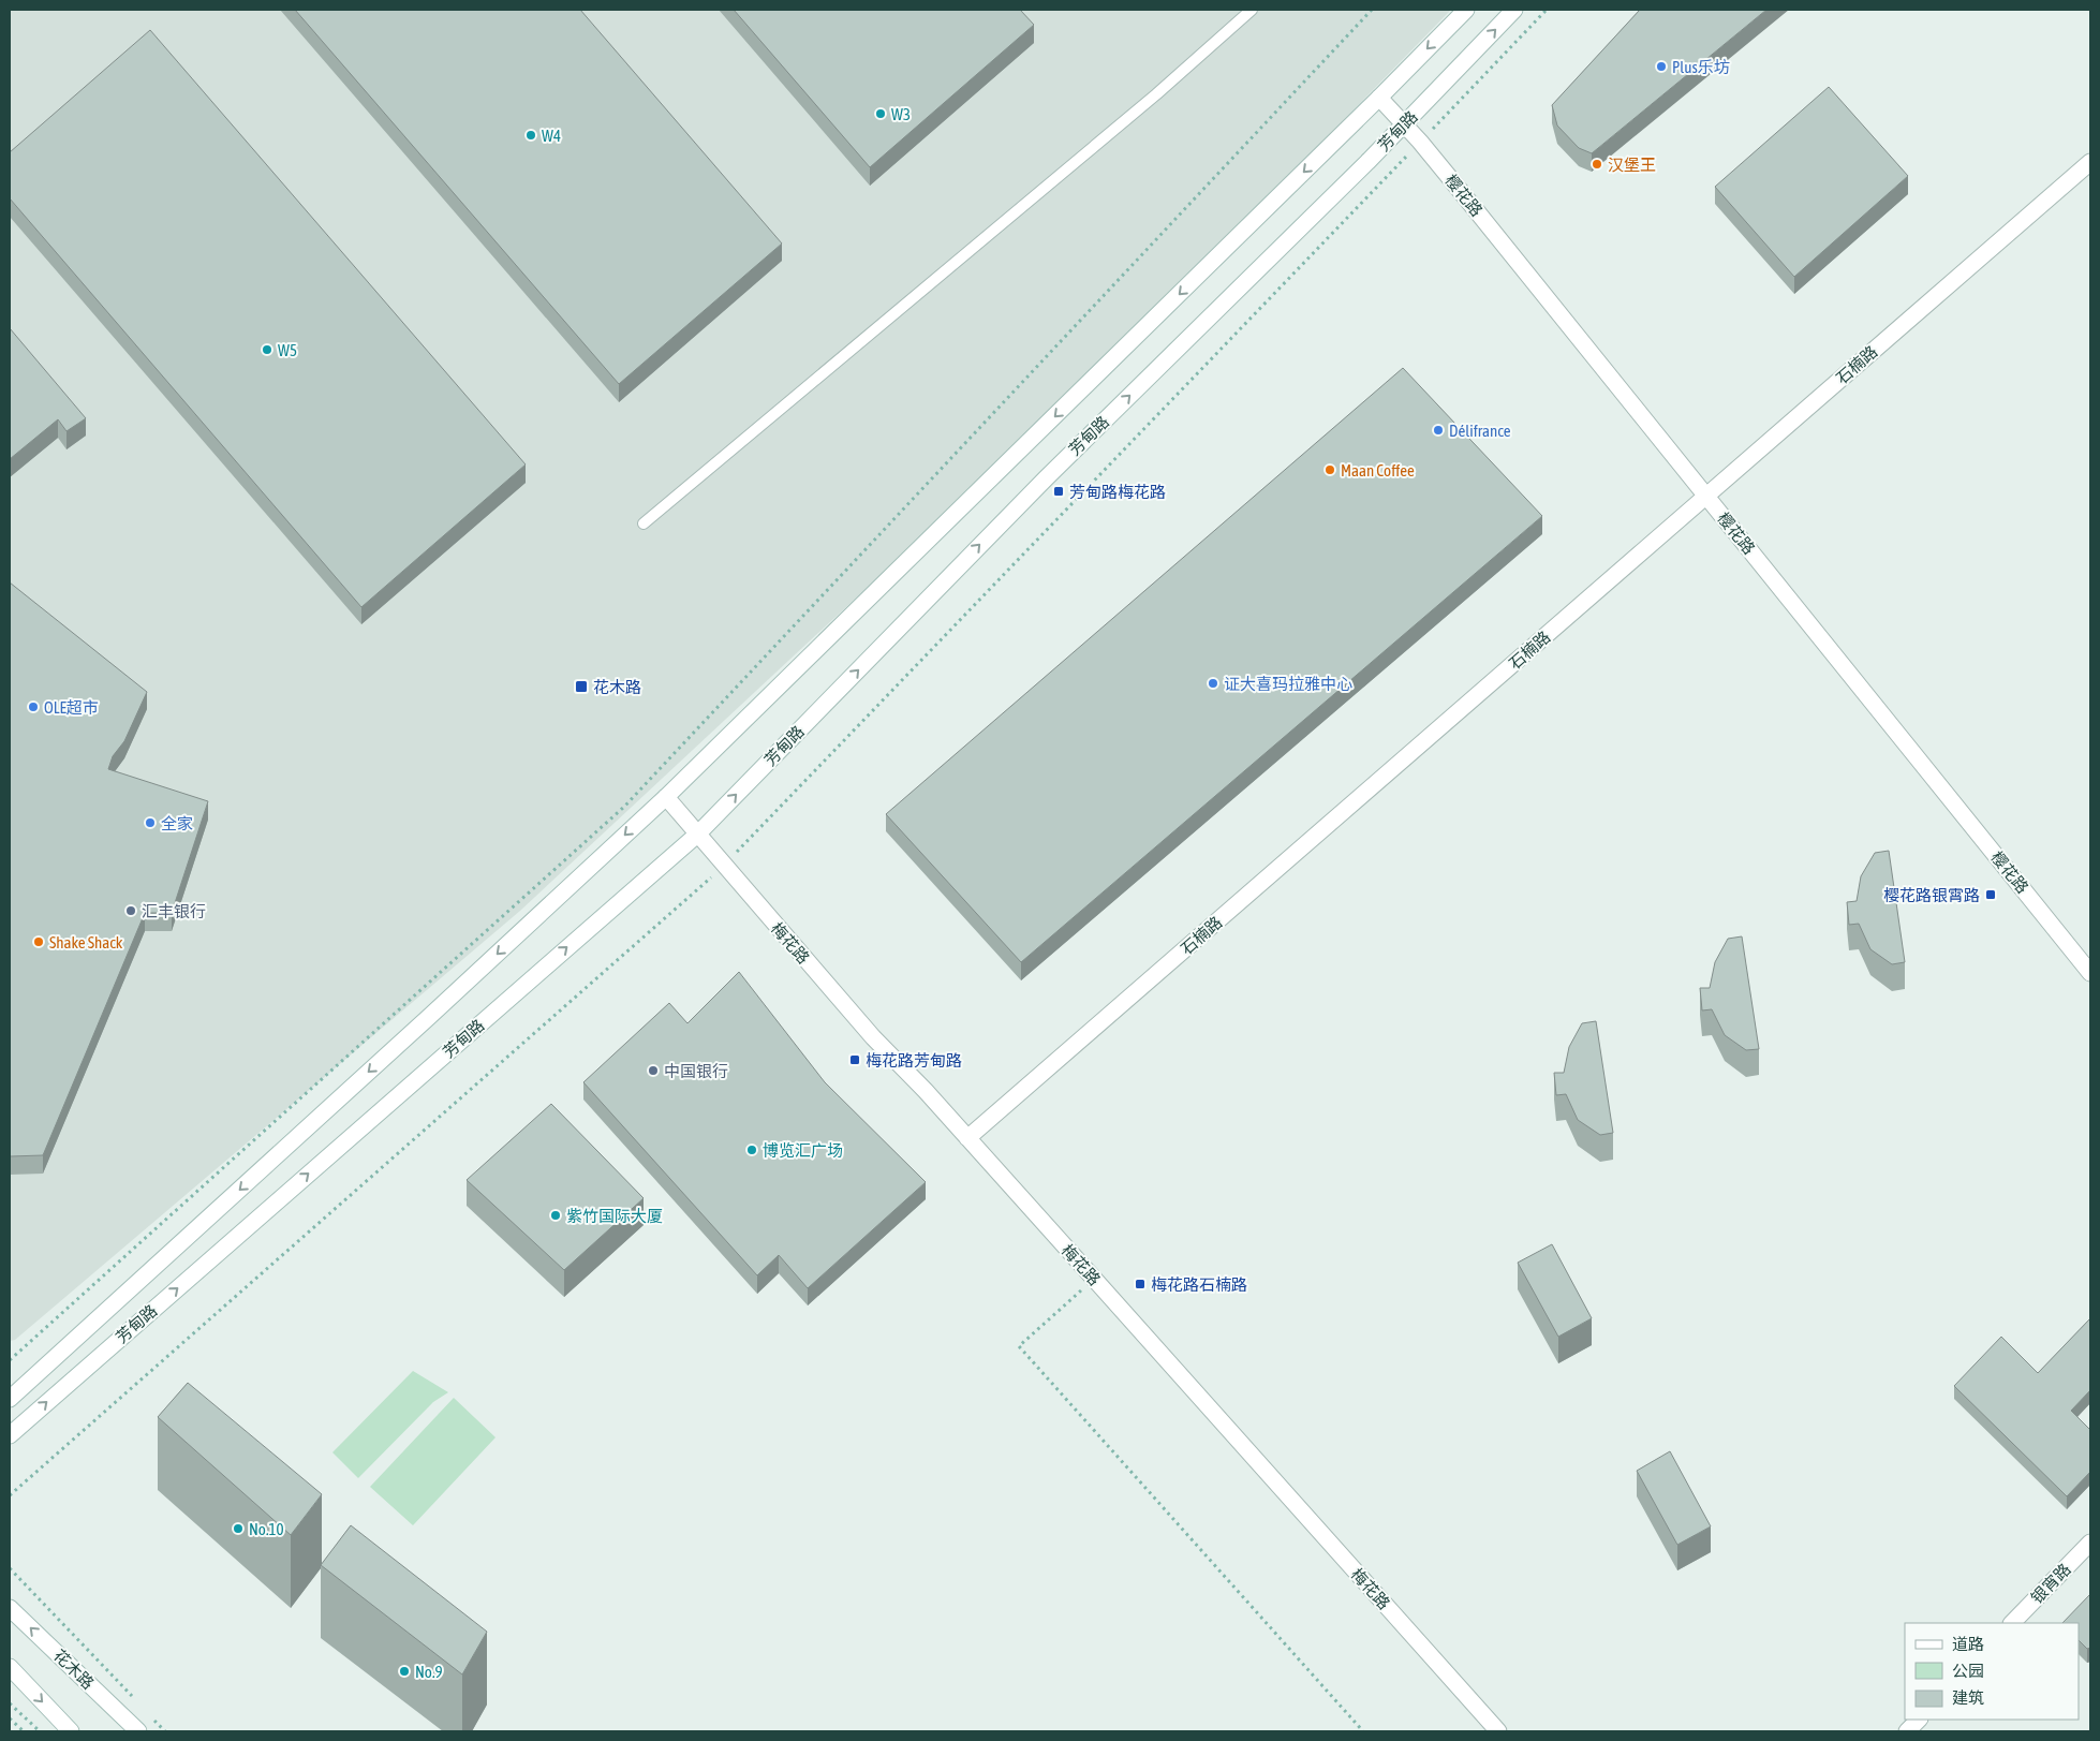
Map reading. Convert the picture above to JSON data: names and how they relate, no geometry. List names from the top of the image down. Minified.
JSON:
{"streets":{"main road":["芳甸路","樱花路","石楠路","梅花路","银宵路","花木路"]},"crossings":[["芳甸路","樱花路"],["芳甸路","梅花路"],["樱花路","石楠路"],["石楠路","梅花路"]],"places":{"other":["Plus乐坊","W3","W4","汉堡王","W5","Délifrance","Maan Coffee","证大喜玛拉雅中心","OLE超市","全家","汇丰银行","Shake Shack","中国银行","博览汇广场","紫竹国际大厦","No.10","No.9"],"transit":["芳甸路梅花路","花木路","樱花路银霄路","梅花路芳甸路","梅花路石楠路"]},"legend":["道路","公园","建筑"]}
